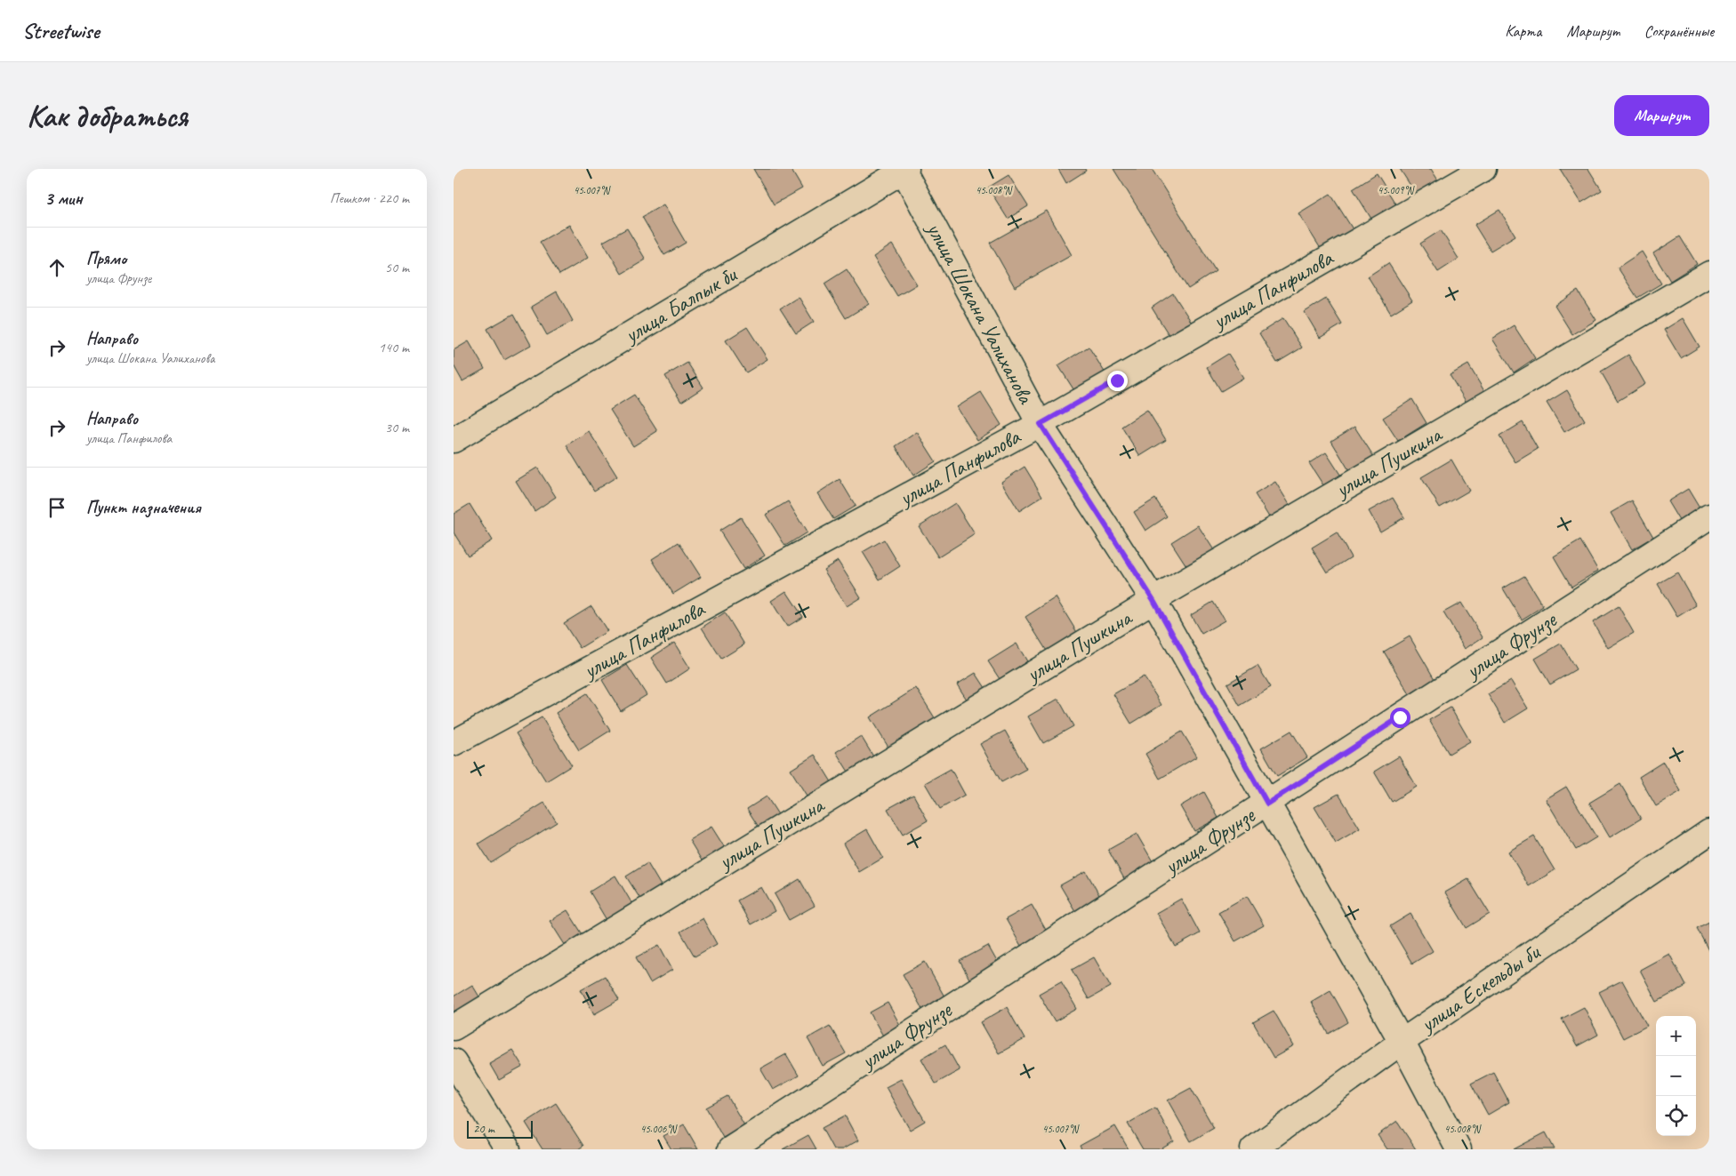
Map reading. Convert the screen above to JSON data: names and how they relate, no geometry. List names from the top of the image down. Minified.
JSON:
{"streets":{"street":["улица Панфилова","улица Балпык би","улица Шокана Уалиханова","улица Пушкина","улица Фрунзе","улица Ескельды би"]},"crossings":[["улица Панфилова","улица Шокана Уалиханова"],["улица Балпык би","улица Шокана Уалиханова"],["улица Шокана Уалиханова","улица Пушкина"],["улица Шокана Уалиханова","улица Фрунзе"],["улица Шокана Уалиханова","улица Ескельды би"]],"scale_bar":"20 m","page":{"header":"Streetwise","nav":["Карта","Маршрут","Сохранённые"],"buttons":"Маршрут","title":"Как добраться","heading":["3 мин","Пешком · 220 m"],"list":[["Прямо","улица Фрунзе","50 m"],["Направо","улица Шокана Уалиханова","140 m"],["Направо","улица Панфилова","30 m"],"Пункт назначения"],"map_buttons":["+","−"],"scale":"20 m"},"coordinates":["45.007°N","45.008°N","45.009°N","45.006°N"]}
